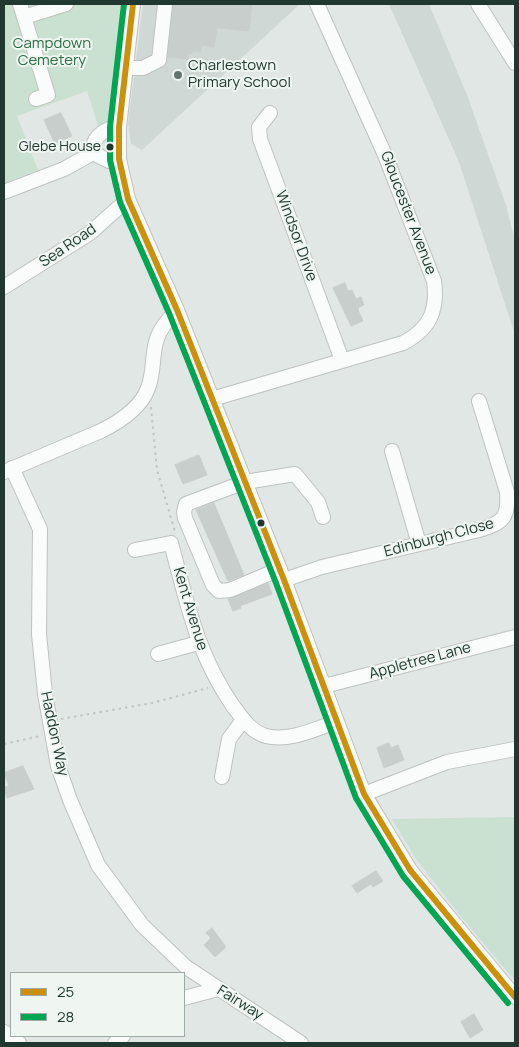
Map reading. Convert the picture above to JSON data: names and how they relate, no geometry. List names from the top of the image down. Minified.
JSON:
{"streets":{"street":["Gloucester Avenue","Windsor Drive","Sea Road","Edinburgh Close","Kent Avenue","Appletree Lane","Haddon Way","Fairway"]},"crossings":[["Gloucester Avenue","Windsor Drive"],["Haddon Way","Fairway"]],"parks":["Campdown Cemetery"],"places":["Charlestown Primary School","Glebe House"],"lines":["transit line 25","transit line 28"],"legend":["25","28"]}
